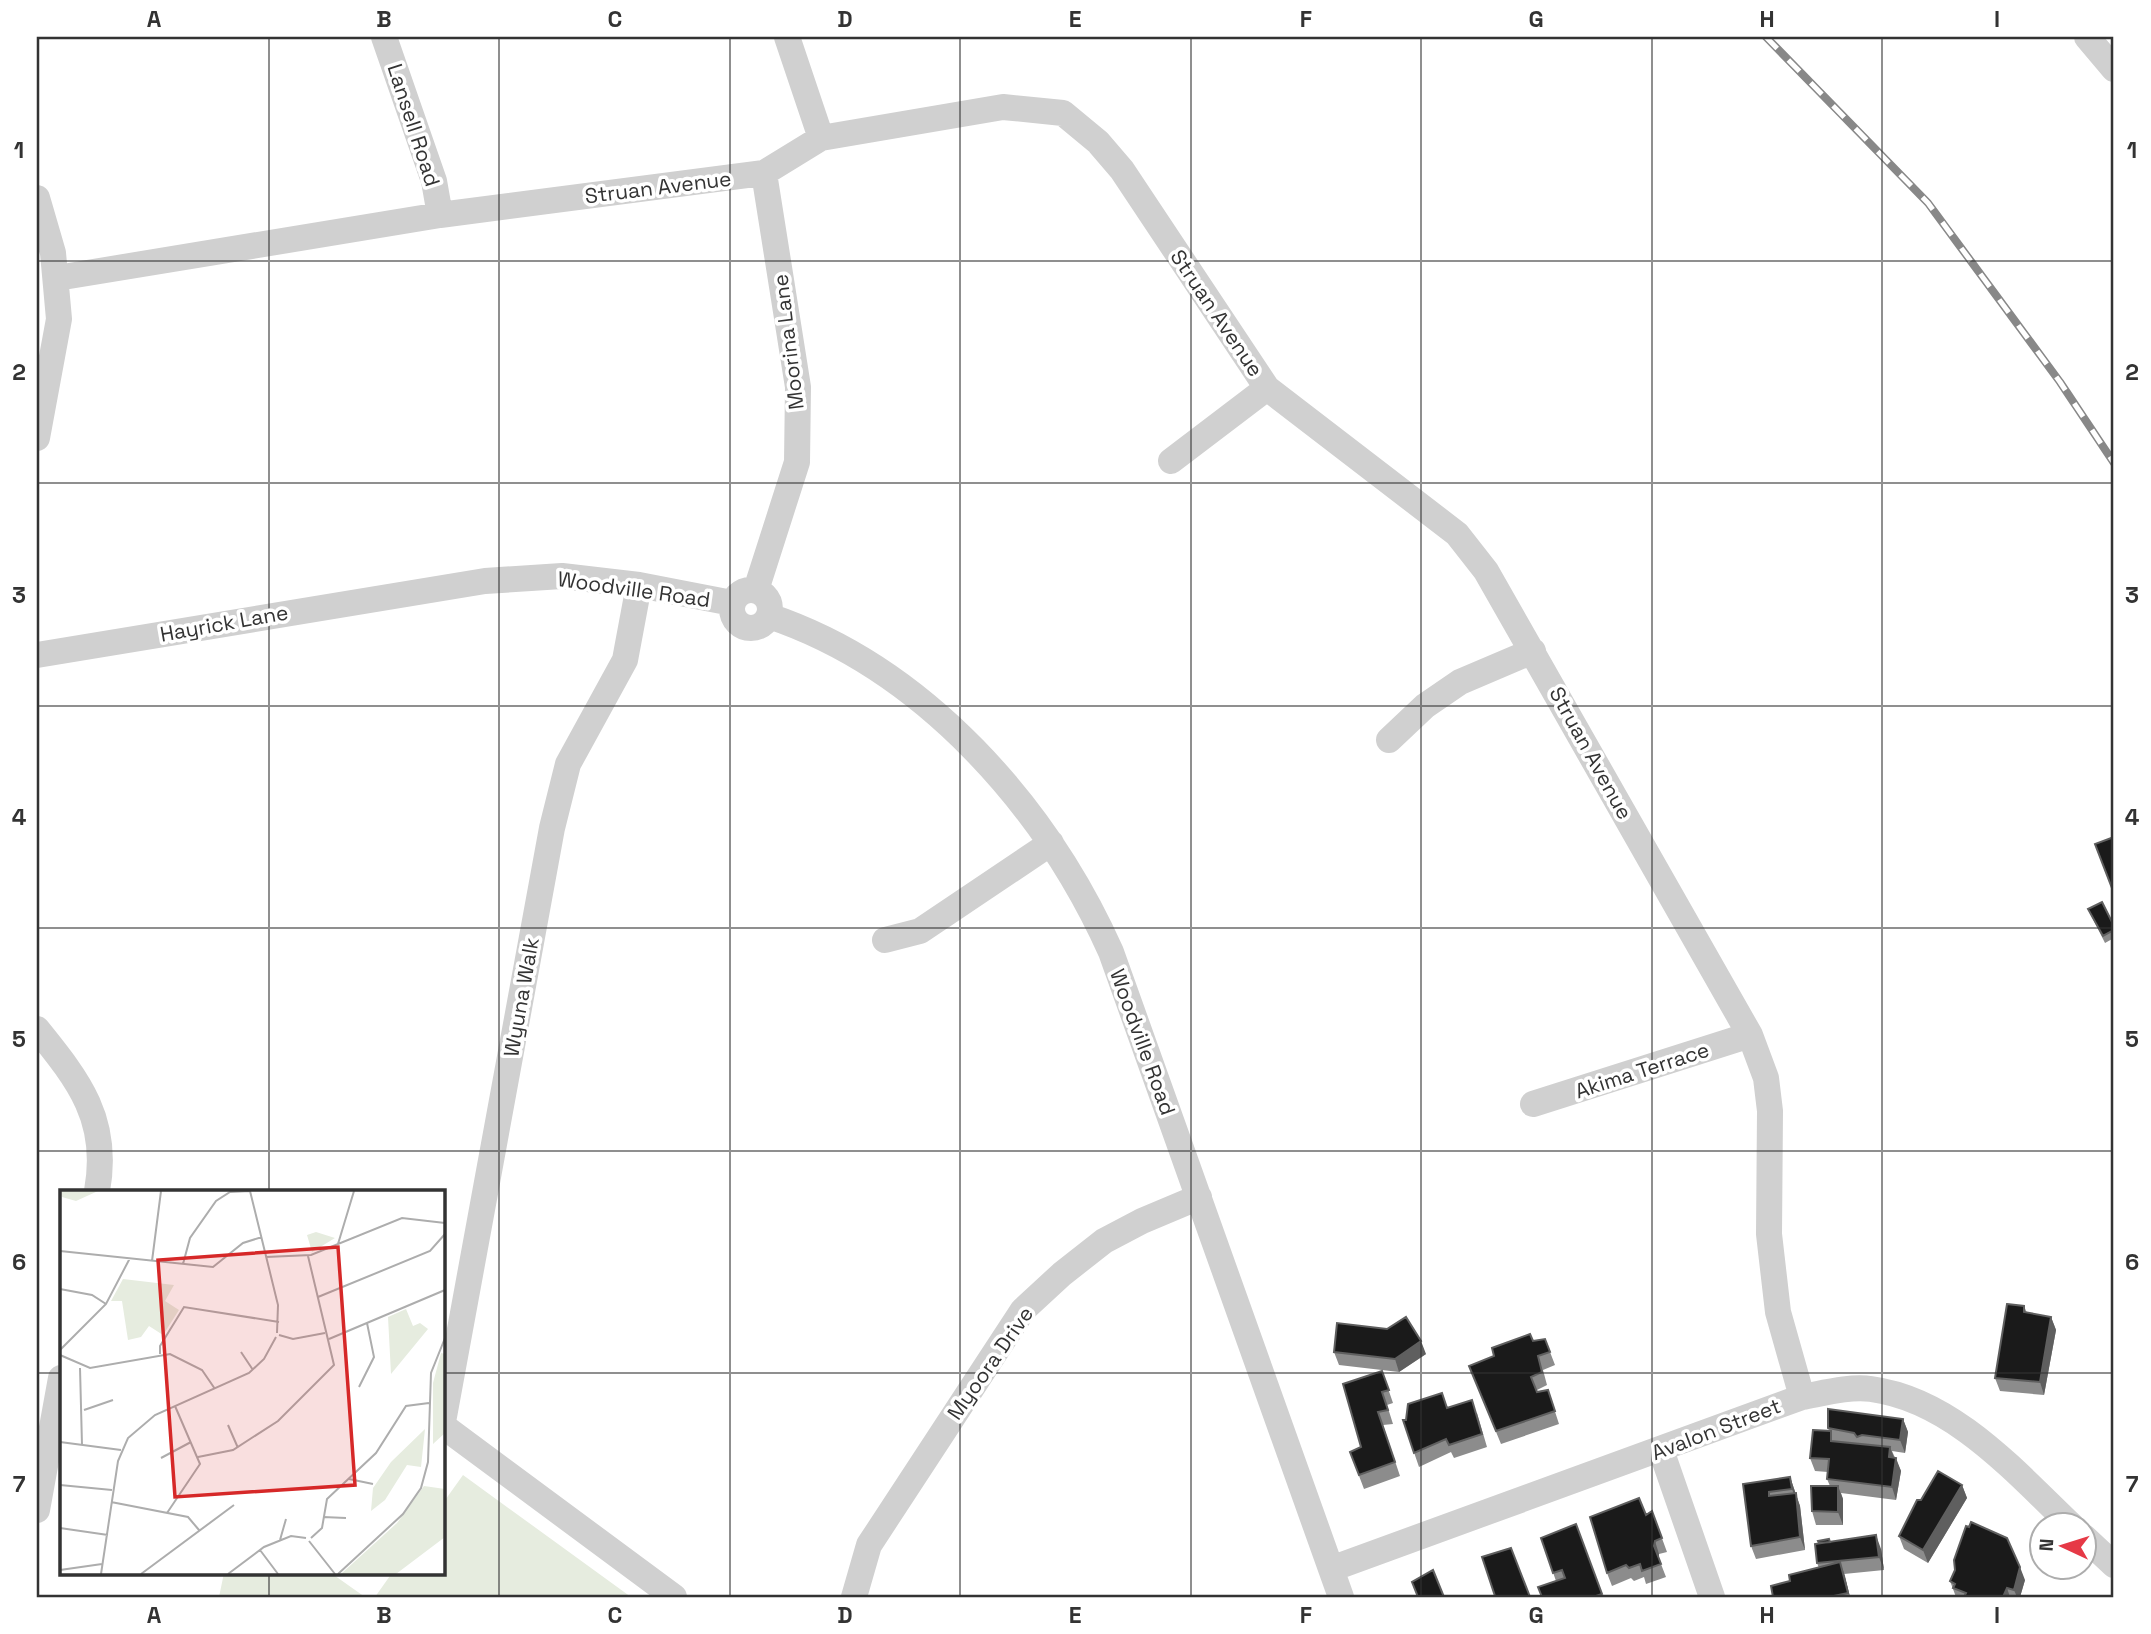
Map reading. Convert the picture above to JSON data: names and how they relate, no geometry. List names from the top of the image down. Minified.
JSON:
{"streets":{"street":["Lansell Road","Struan Avenue","Moorina Lane","Woodville Road","Hayrick Lane","Wyuna Walk","Akima Terrace","Myoora Drive","Avalon Street"]},"crossings":[["Lansell Road","Struan Avenue"],["Struan Avenue","Moorina Lane"],["Struan Avenue","Akima Terrace"],["Struan Avenue","Avalon Street"],["Moorina Lane","Woodville Road"],["Woodville Road","Hayrick Lane"],["Woodville Road","Wyuna Walk"],["Woodville Road","Myoora Drive"],["Woodville Road","Avalon Street"]],"north":"left","grid":{"columns":["A","B","C","D","E","F","G","H","I"],"rows":["1","2","3","4","5","6","7"]}}
